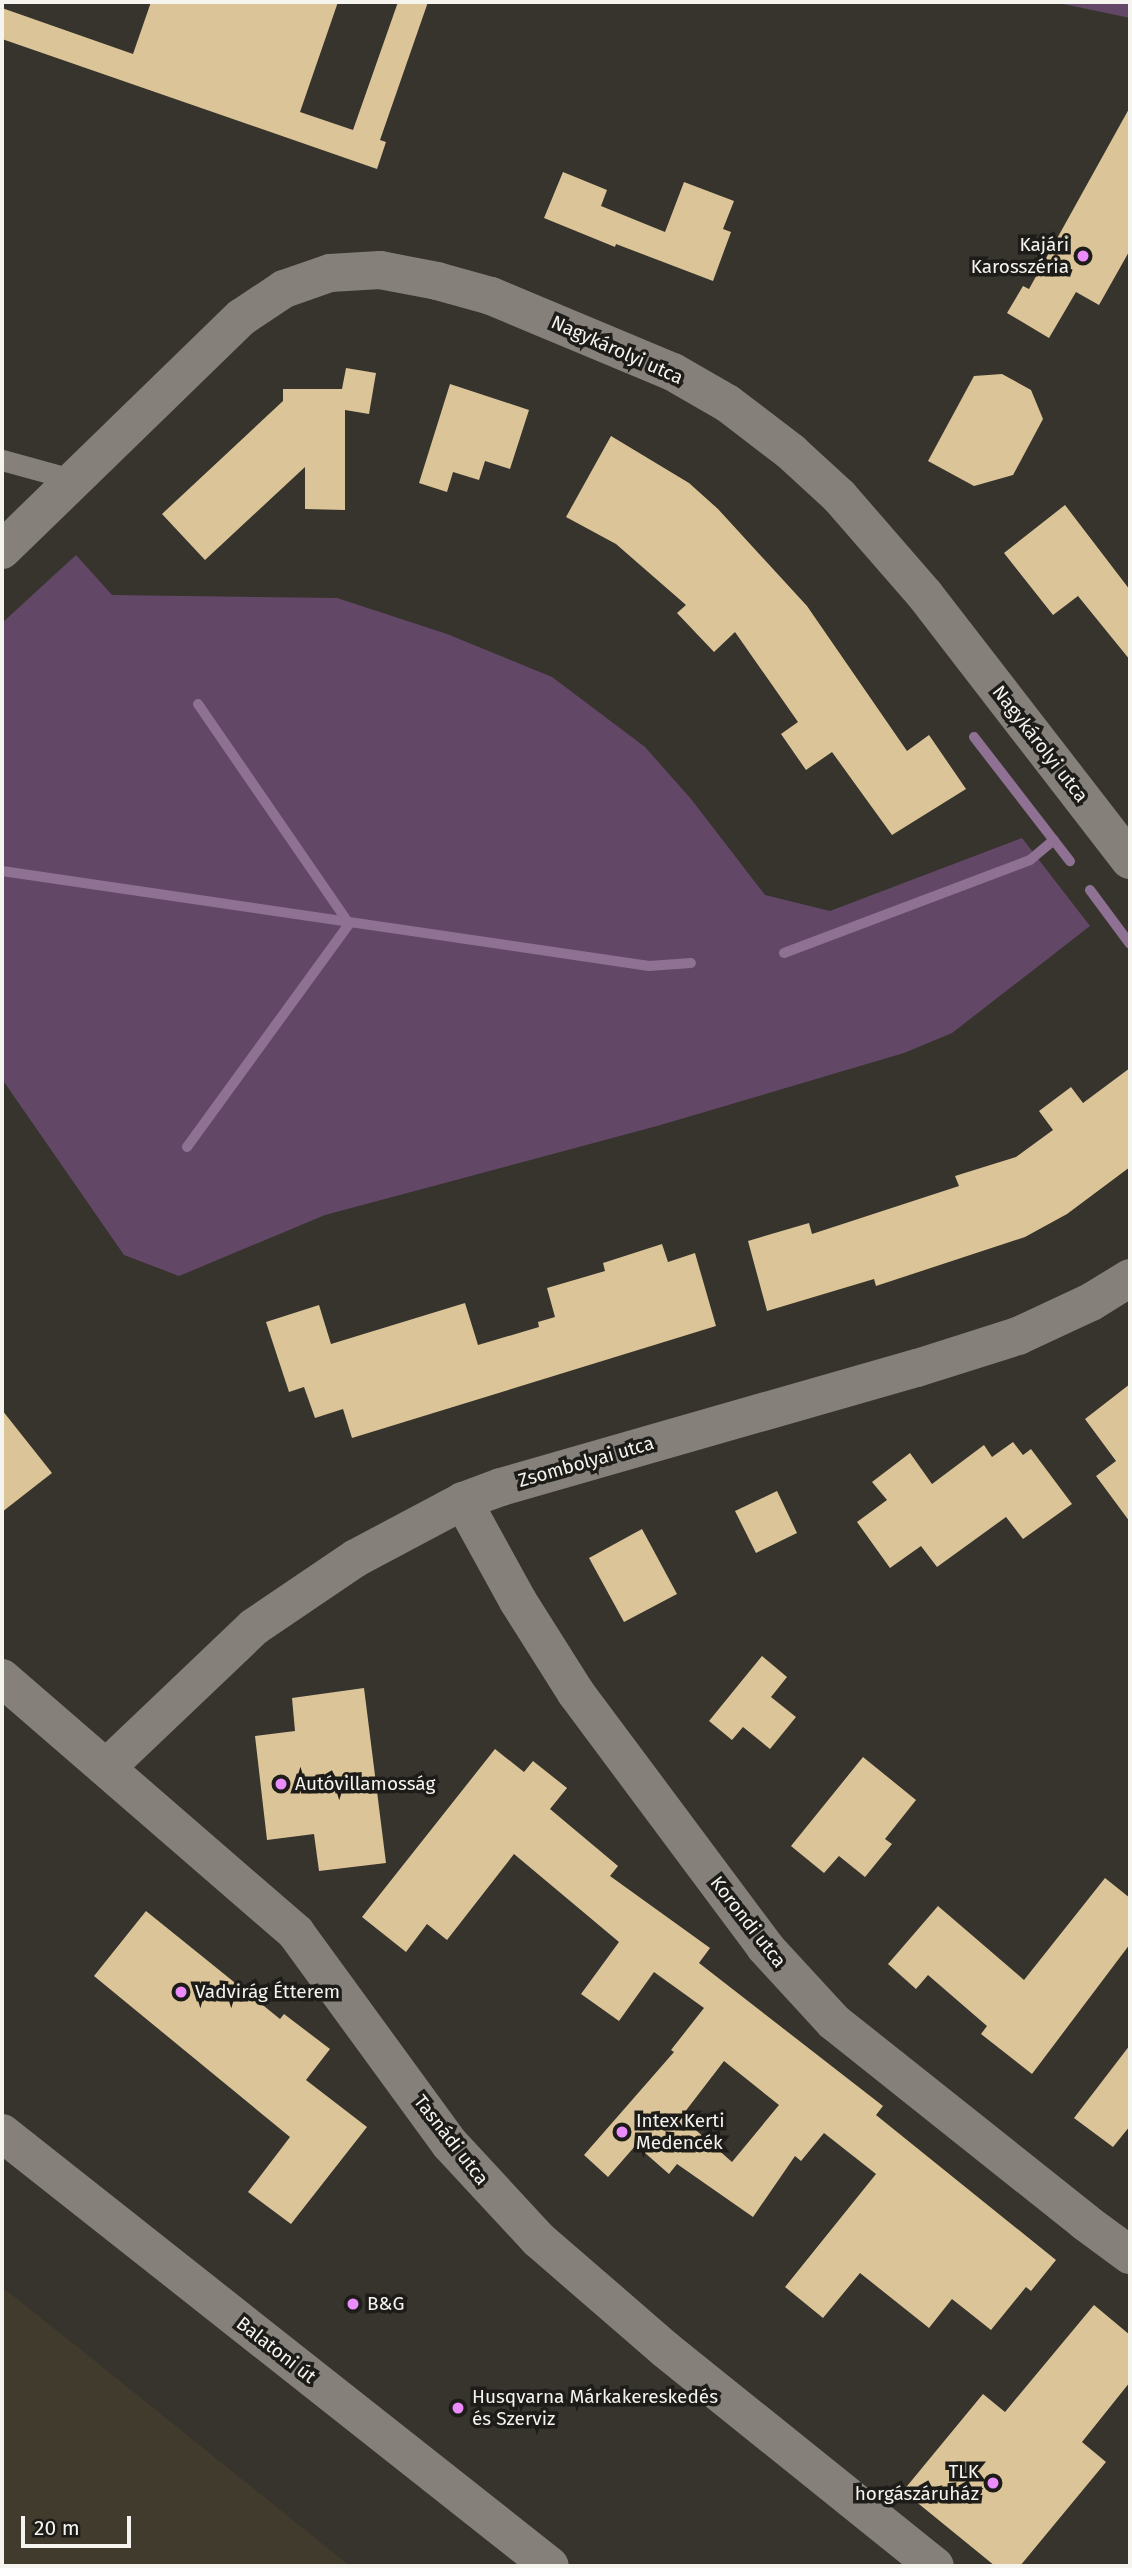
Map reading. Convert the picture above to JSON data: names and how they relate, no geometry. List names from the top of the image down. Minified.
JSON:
{"streets":{"street":["Nagykárolyi utca","Zsombolyai utca","Korondi utca","Tasnádi utca","Balatoni út"]},"crossings":[["Zsombolyai utca","Korondi utca"],["Zsombolyai utca","Tasnádi utca"]],"places":["Kajári Karosszéria","Autóvillamosság","Vadvirág Étterem","Intex Kerti Medencék","B&G","Husqvarna Márkakereskedés és Szerviz","TLK horgászáruház"],"scale_bar":"20 m"}
